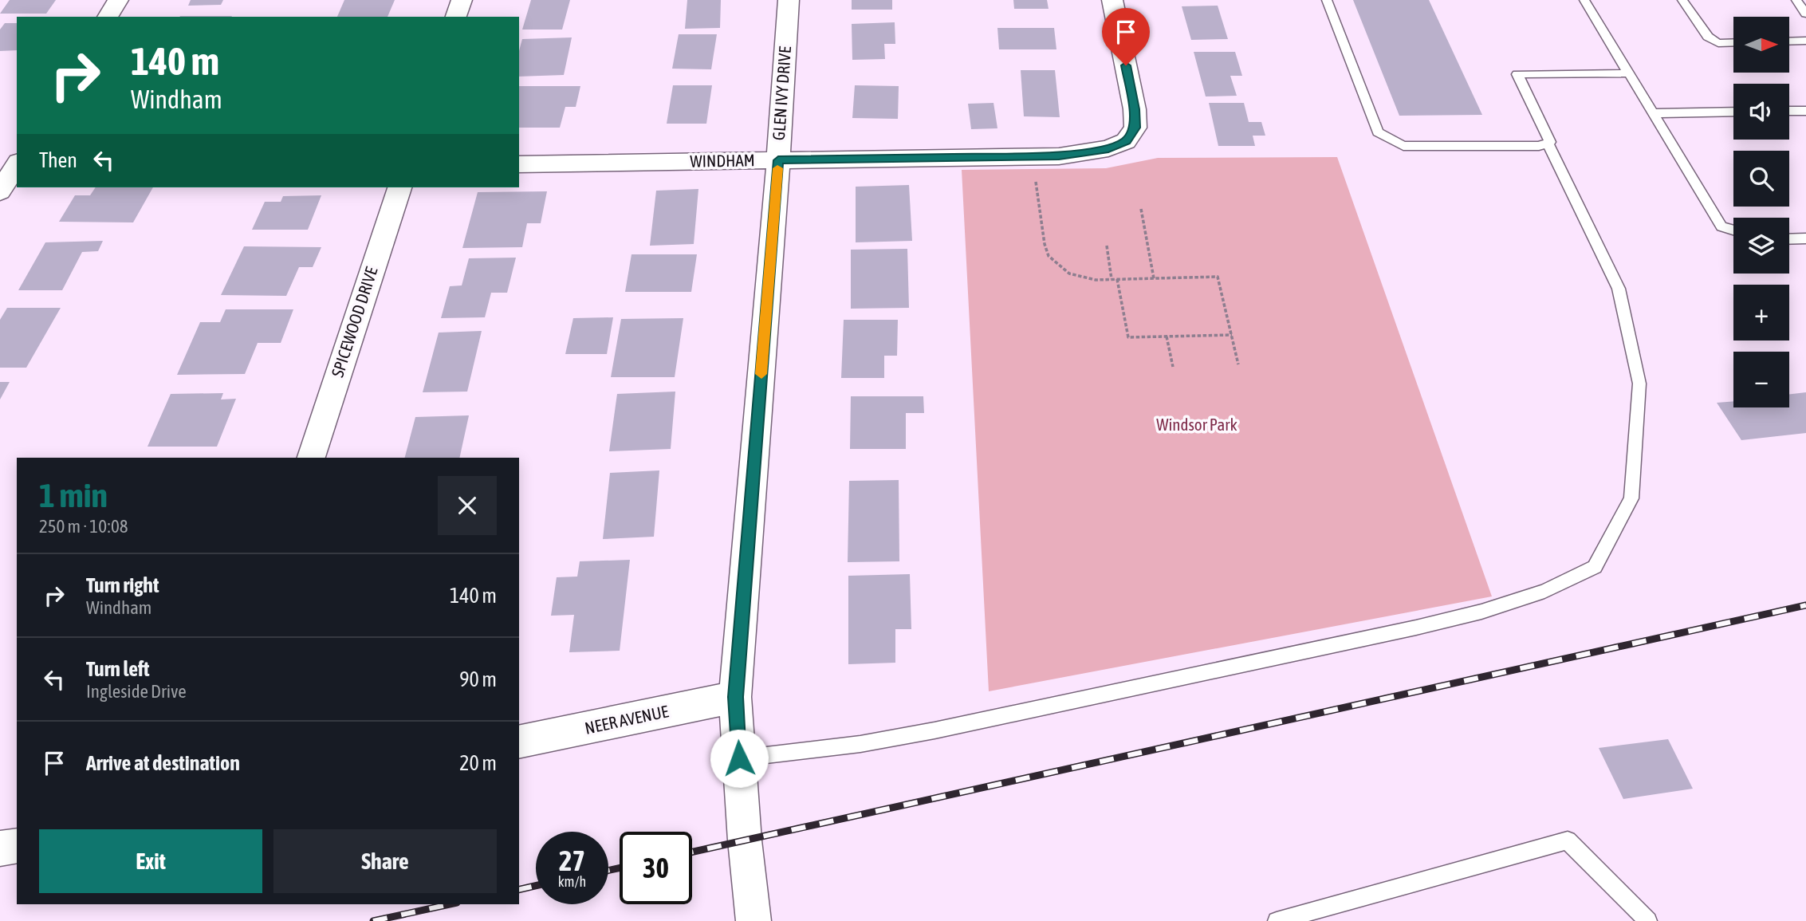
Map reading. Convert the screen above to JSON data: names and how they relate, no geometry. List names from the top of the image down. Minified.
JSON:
{"streets":{"street":["GLEN IVY DRIVE","WINDHAM","SPICEWOOD DRIVE","NEER AVENUE"]},"crossings":[["GLEN IVY DRIVE","WINDHAM"],["GLEN IVY DRIVE","NEER AVENUE"]],"parks":["Windsor Park"],"north":"right","page":{"map_buttons":["+","−"],"turn":["140 m","Windham"],"then":"Then","heading":["1 min","250 m · 10:08"],"list":[{"name":"Turn right","note":"Windham","value":"140 m"},{"name":"Turn left","note":"Ingleside Drive","value":"90 m"},{"name":"Arrive at destination","value":"20 m"}],"buttons":["Exit","Share"],"speed":"27 km/h","limit":"30"}}
